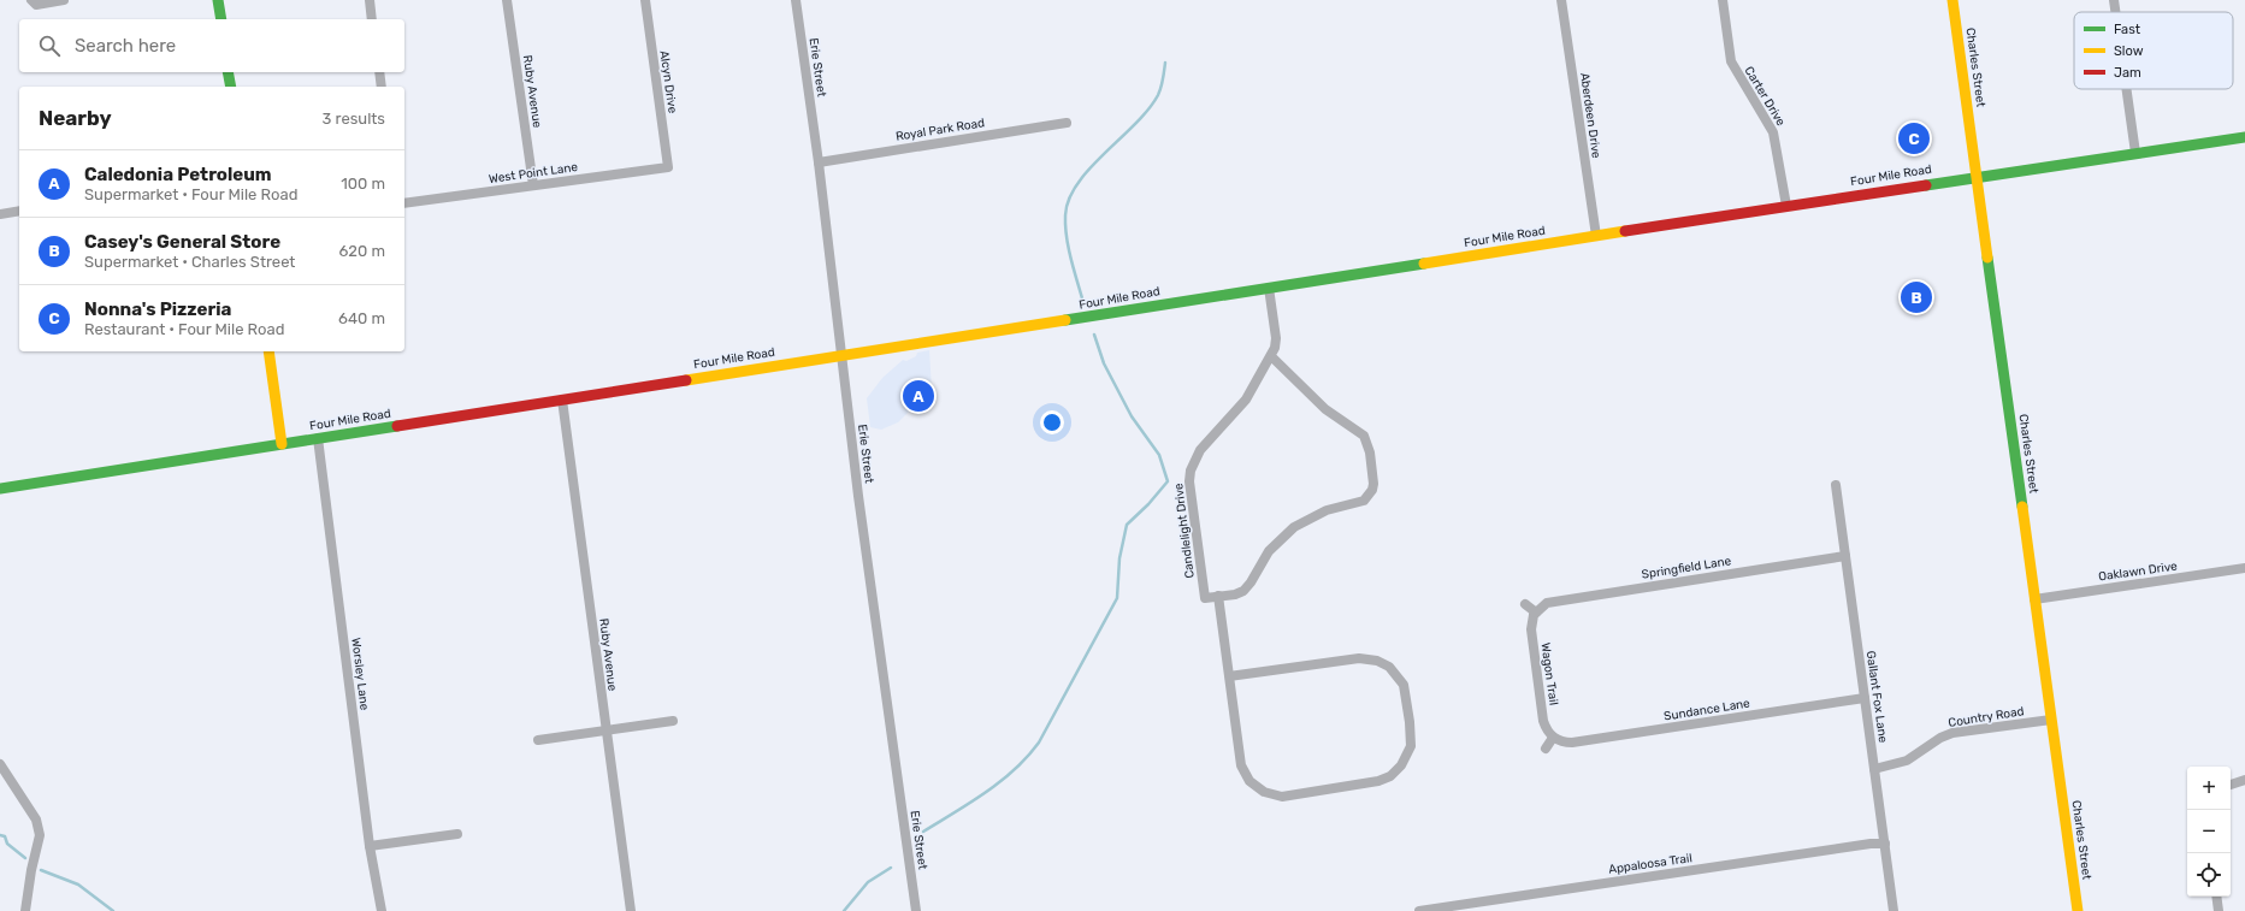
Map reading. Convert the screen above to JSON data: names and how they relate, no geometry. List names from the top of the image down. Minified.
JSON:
{"streets":{"main road":["Charles Street","Four Mile Road"],"street":["Erie Street","Alcyn Drive","Ruby Avenue","Carter Drive","Aberdeen Drive","Royal Park Road","West Point Lane","Candlelight Drive","Springfield Lane","Oaklawn Drive","Worsley Lane","Wagon Trail","Gallant Fox Lane","Sundance Lane","Country Road","Appaloosa Trail"]},"crossings":[["Erie Street","Royal Park Road"],["Erie Street","Four Mile Road"],["Charles Street","Four Mile Road"],["Charles Street","Oaklawn Drive"],["Charles Street","Country Road"],["Alcyn Drive","West Point Lane"],["Ruby Avenue","West Point Lane"],["Ruby Avenue","Four Mile Road"],["Carter Drive","Four Mile Road"],["Aberdeen Drive","Four Mile Road"],["Four Mile Road","Candlelight Drive"],["Four Mile Road","Worsley Lane"],["Springfield Lane","Wagon Trail"],["Springfield Lane","Gallant Fox Lane"],["Wagon Trail","Sundance Lane"],["Gallant Fox Lane","Sundance Lane"],["Gallant Fox Lane","Country Road"],["Gallant Fox Lane","Appaloosa Trail"]],"legend":["Fast","Slow","Jam"],"page":{"search":"Search here","heading":["Nearby","3 results"],"pins":["C","B","A"],"list":[{"mark":"A","name":"Caledonia Petroleum","note":"Supermarket · Four Mile Road","value":"100 m"},{"mark":"B","name":"Casey's General Store","note":"Supermarket · Charles Street","value":"620 m"},{"mark":"C","name":"Nonna's Pizzeria","note":"Restaurant · Four Mile Road","value":"640 m"}],"map_buttons":["+","−"]}}
